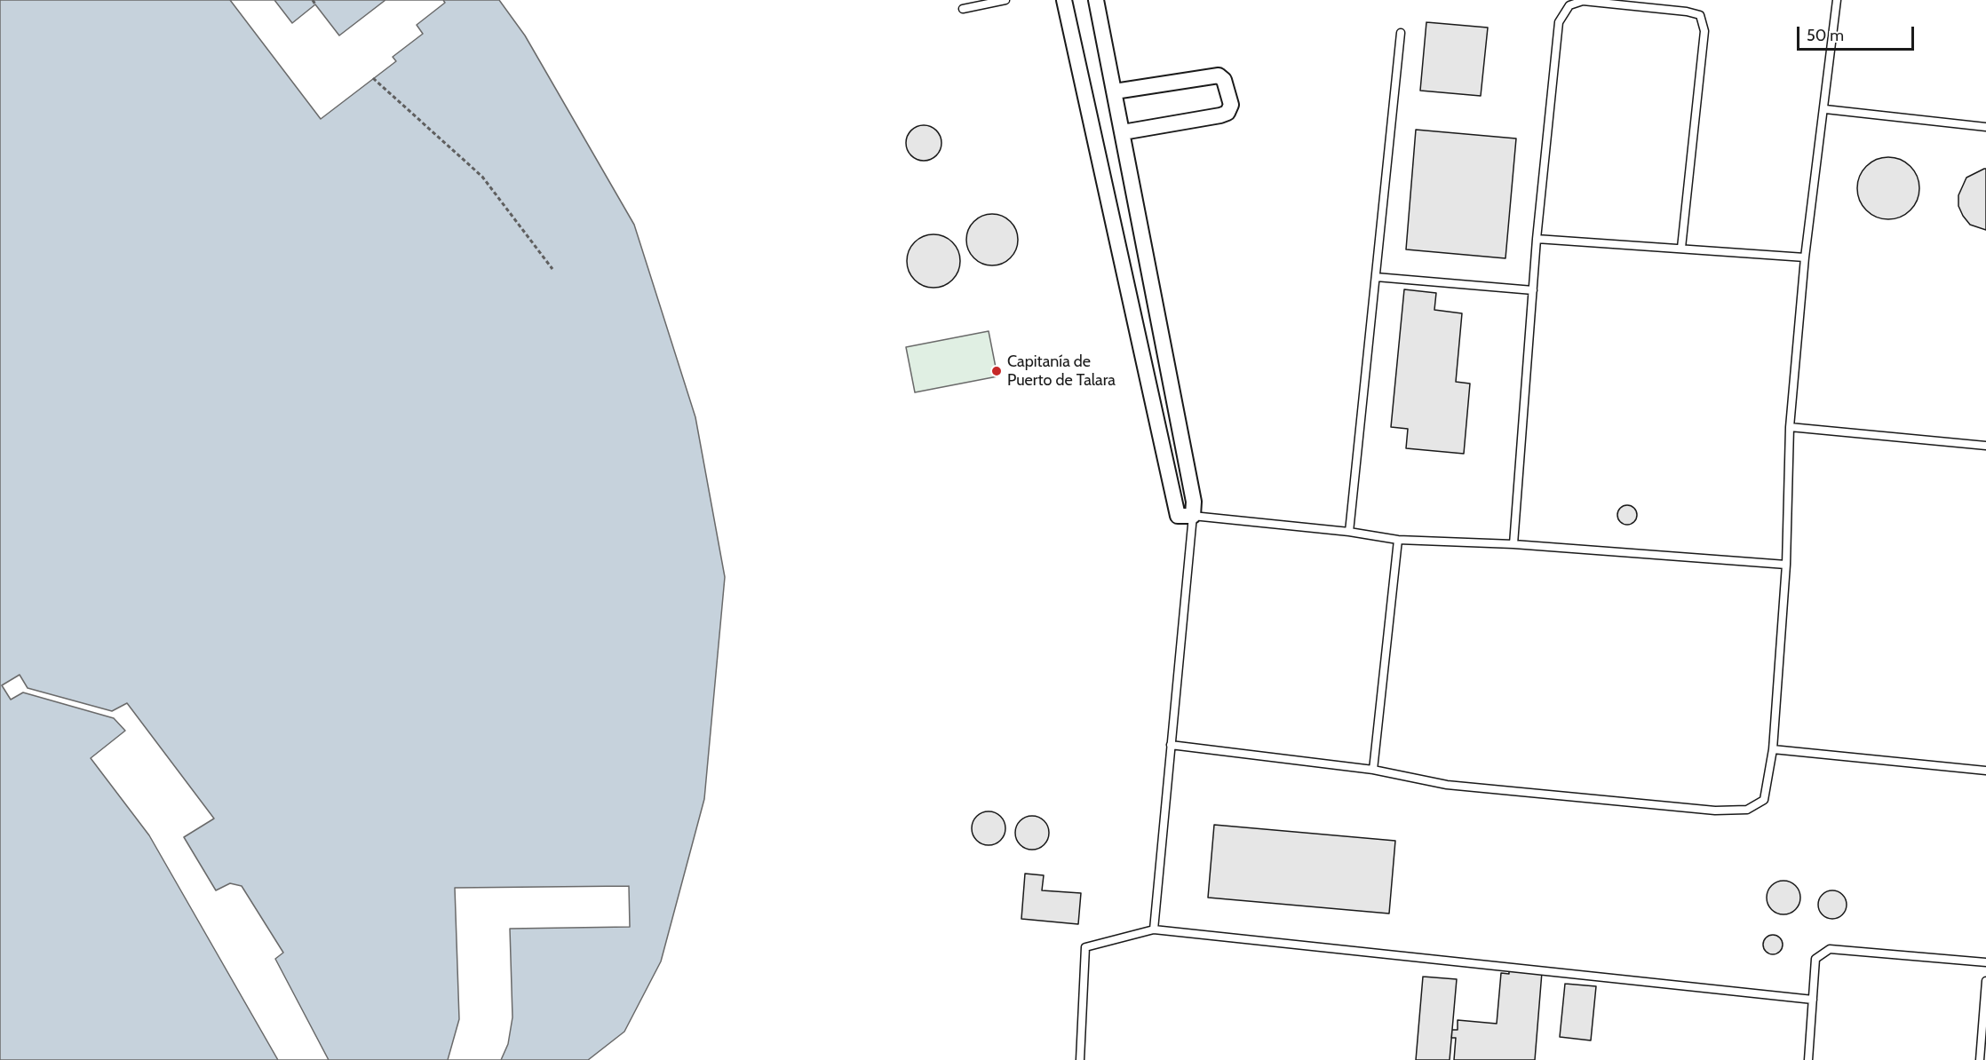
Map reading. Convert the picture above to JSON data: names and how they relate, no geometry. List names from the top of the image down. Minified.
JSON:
{"places":["Capitanía de Puerto de Talara"],"scale_bar":"50 m"}
